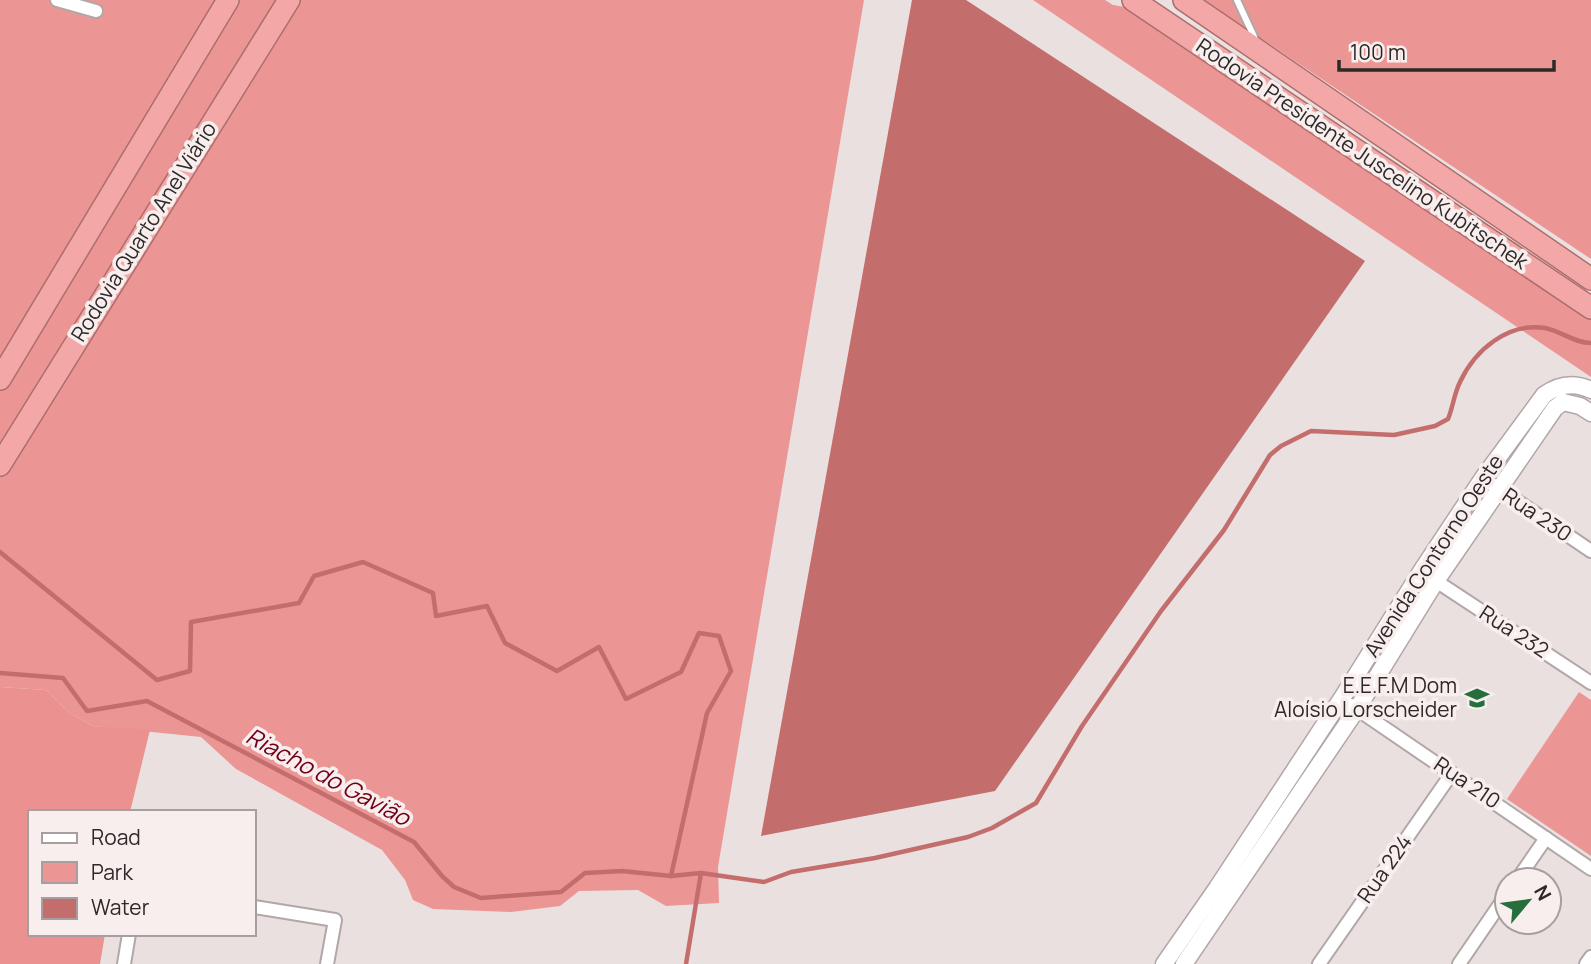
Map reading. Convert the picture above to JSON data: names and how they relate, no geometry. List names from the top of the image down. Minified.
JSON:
{"streets":{"highway":["Rodovia Presidente Juscelino Kubitschek","Rodovia Quarto Anel Viário"],"street":["Rua 230","Avenida Contorno Oeste","Rua 232","Rua 210","Rua 224"]},"crossings":[["Rua 230","Avenida Contorno Oeste"],["Avenida Contorno Oeste","Rua 232"],["Avenida Contorno Oeste","Rua 210"],["Rua 210","Rua 224"]],"water":["Riacho do Gavião"],"places":{"school or university":["E.E.F.M Dom Aloísio Lorscheider"]},"legend":["Road","Park","Water"],"scale_bar":"100 m","north":"top right"}
